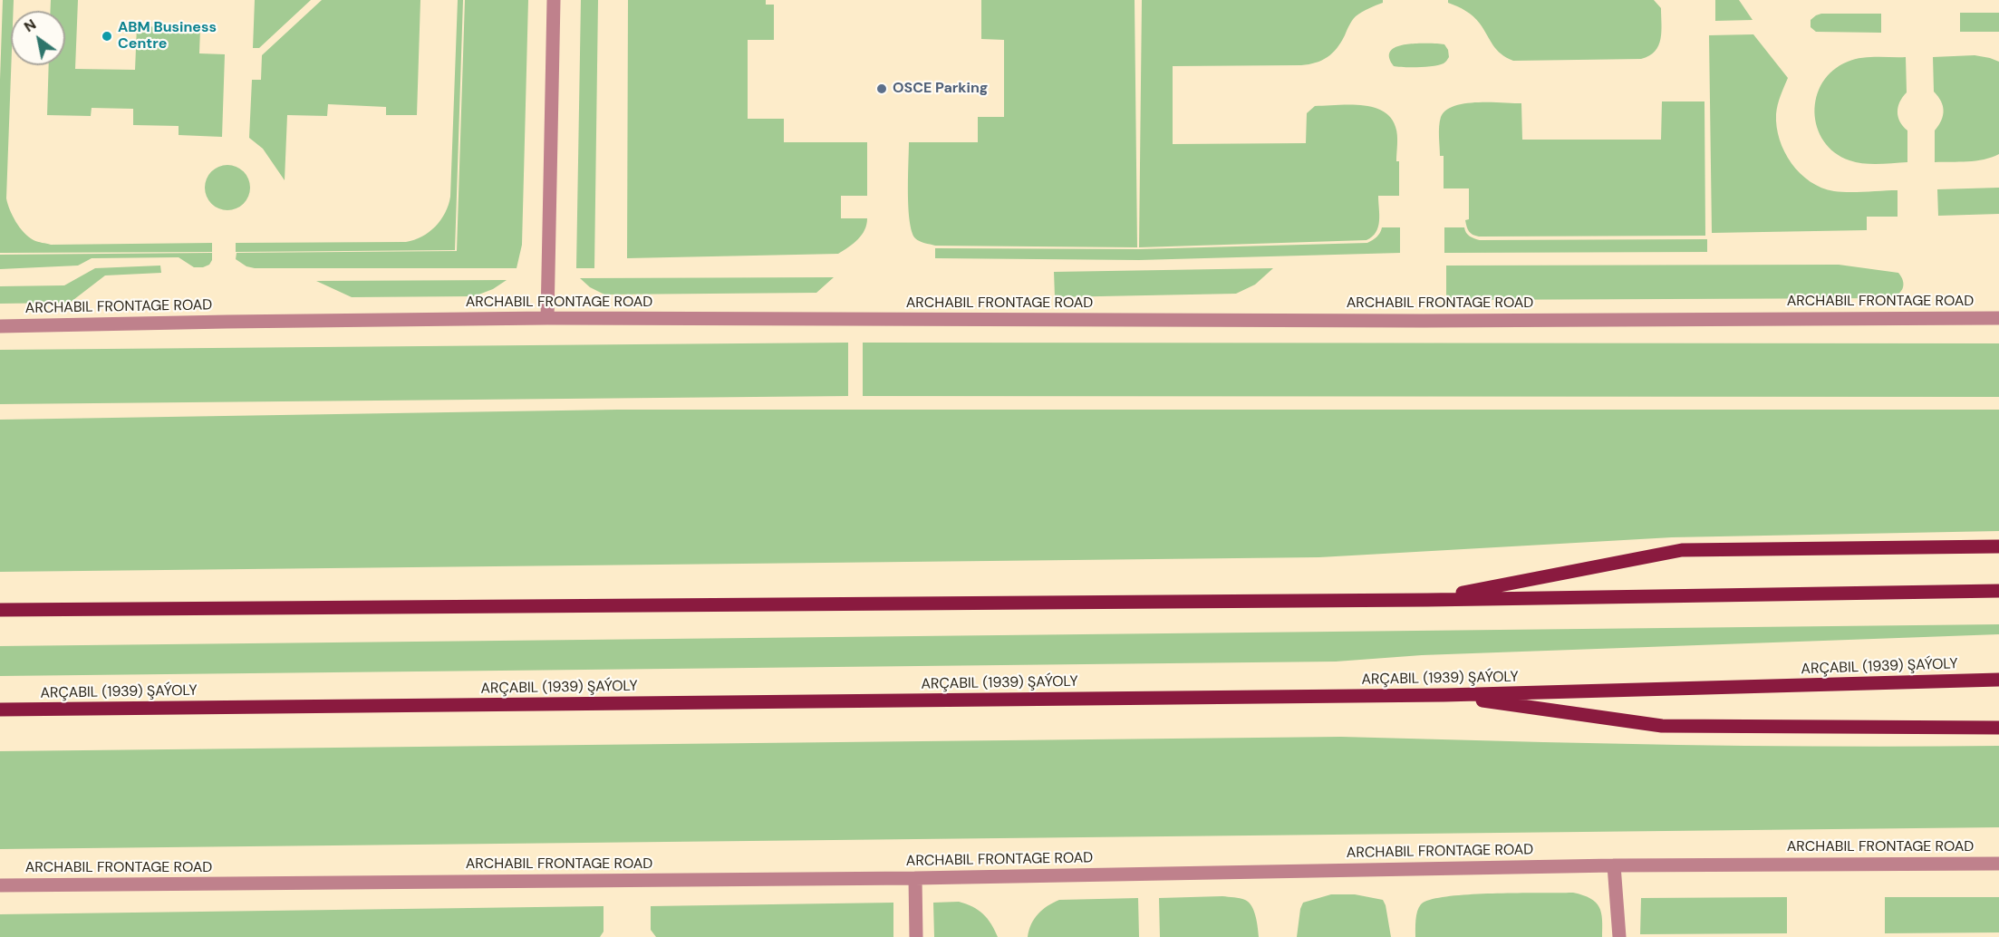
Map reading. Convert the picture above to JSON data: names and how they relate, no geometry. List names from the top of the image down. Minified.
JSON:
{"streets":{"main road":["ARÇABIL (1939) ŞAÝOLY"],"street":["ARCHABIL FRONTAGE ROAD"]},"places":["ABM Business Centre","OSCE Parking"],"north":"top left"}
